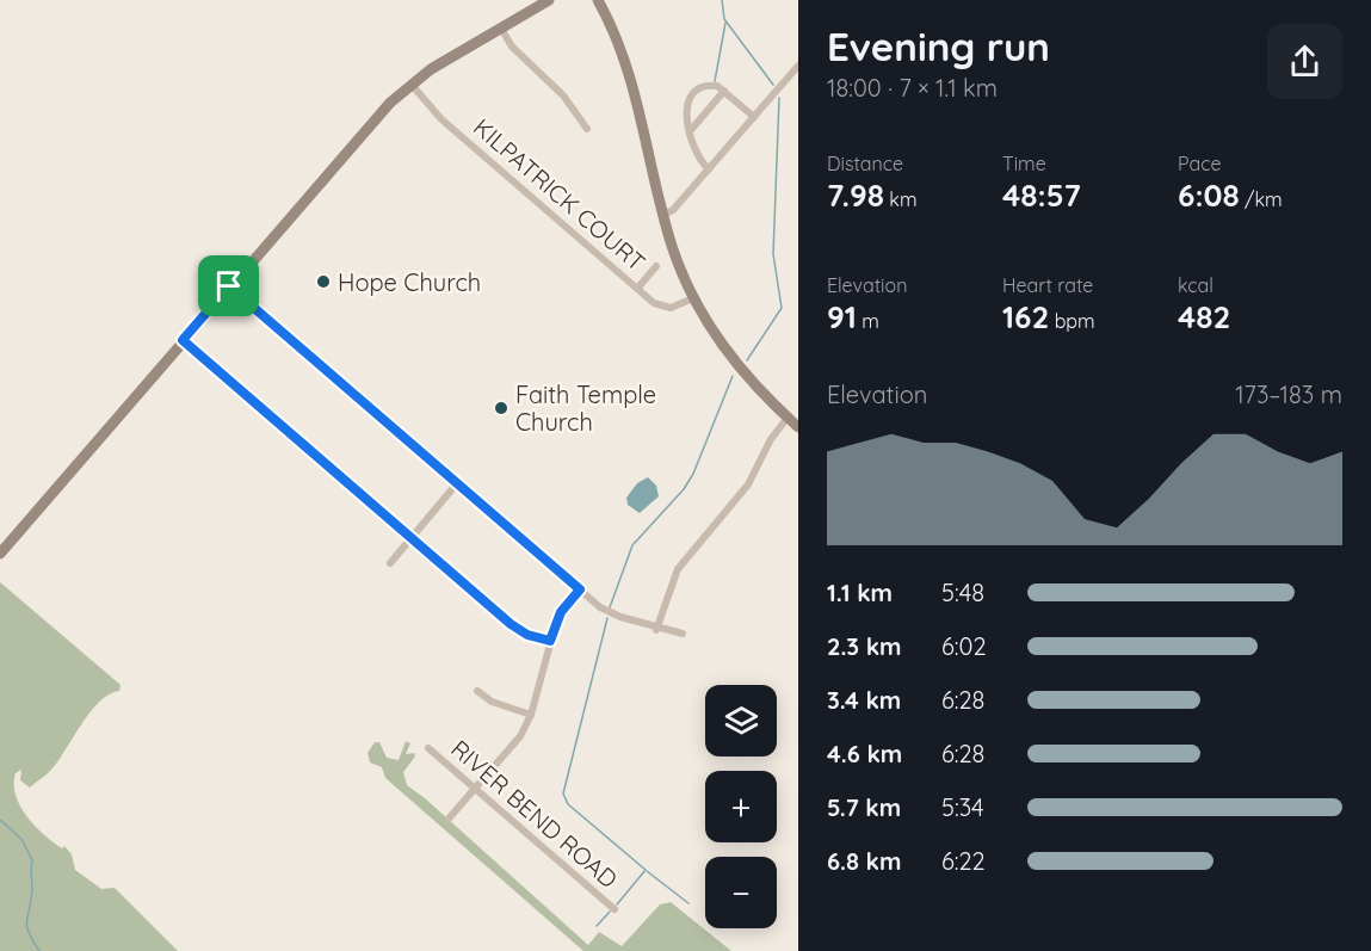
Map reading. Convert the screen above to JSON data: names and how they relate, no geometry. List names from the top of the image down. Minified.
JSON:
{"streets":{"street":["KILPATRICK COURT","RIVER BEND ROAD"]},"places":["Hope Church","Faith Temple Church"],"page":{"heading":["Evening run","18:00 · 7 × 1.1 km"],"stats":[["Distance","7.98 km"],["Time","48:57"],["Pace","6:08 /km"],["Elevation","91 m"],["Heart rate","162 bpm"],["kcal","482"]],"chart":["Elevation","173–183 m"],"list":[{"name":"1.1 km","note":"5:48"},{"name":"2.3 km","note":"6:02"},{"name":"3.4 km","note":"6:28"},{"name":"4.6 km","note":"6:28"},{"name":"5.7 km","note":"5:34"},{"name":"6.8 km","note":"6:22"}],"map_buttons":["+","−"]}}
